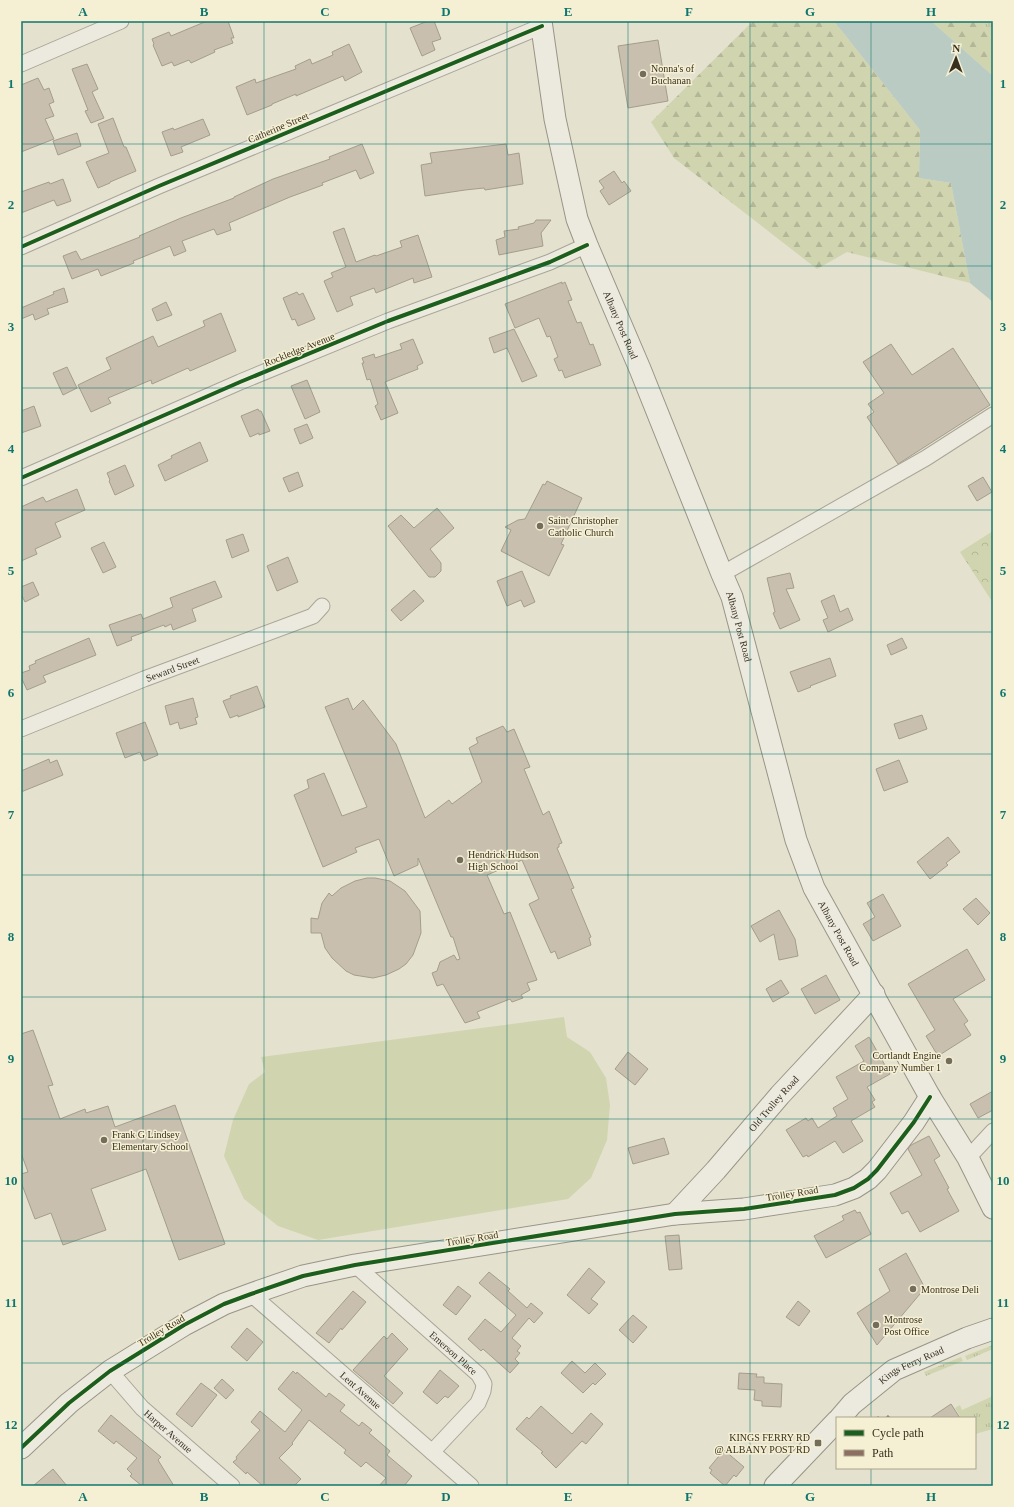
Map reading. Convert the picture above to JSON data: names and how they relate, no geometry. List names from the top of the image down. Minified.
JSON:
{"streets":{"street":["Catherine Street","Albany Post Road","Rockledge Avenue","Seward Street","Old Trolley Road","Trolley Road","Emerson Place","Kings Ferry Road","Lent Avenue","Harper Avenue"]},"crossings":[["Catherine Street","Albany Post Road"],["Albany Post Road","Rockledge Avenue"],["Albany Post Road","Old Trolley Road"],["Albany Post Road","Trolley Road"],["Old Trolley Road","Trolley Road"],["Trolley Road","Emerson Place"],["Trolley Road","Lent Avenue"],["Trolley Road","Harper Avenue"],["Emerson Place","Lent Avenue"]],"places":{"other":["Nonna's of Buchanan","Saint Christopher Catholic Church","Hendrick Hudson High School","Cortlandt Engine Company Number 1","Frank G Lindsey Elementary School","Montrose Deli","Montrose Post Office"],"transit":["KINGS FERRY RD @ ALBANY POST RD"]},"legend":["Cycle path","Path"],"north":"top","grid":{"columns":["A","B","C","D","E","F","G","H"],"rows":["1","2","3","4","5","6","7","8","9","10","11","12"]}}
